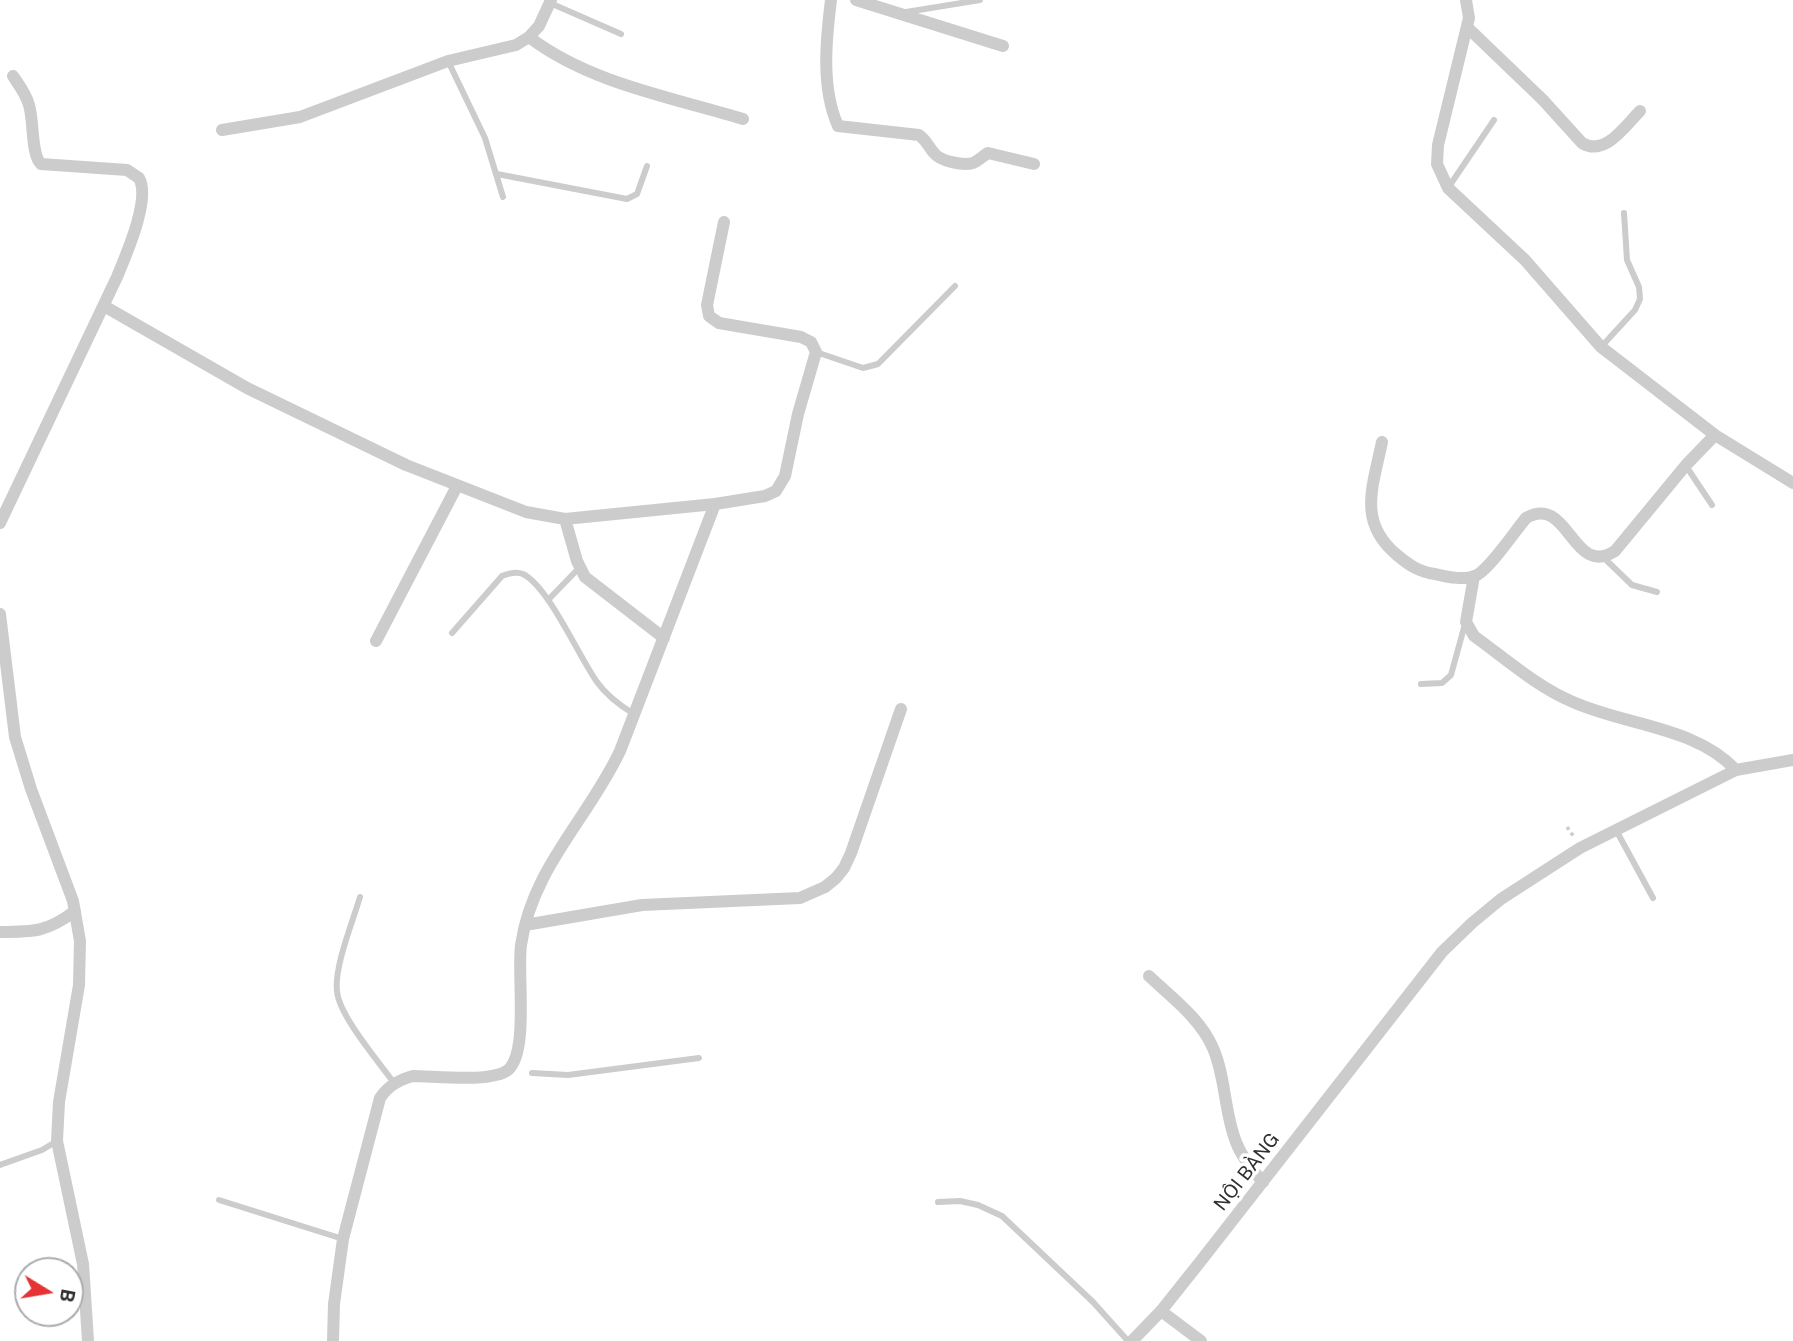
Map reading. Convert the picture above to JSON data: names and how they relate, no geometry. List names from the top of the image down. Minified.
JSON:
{"streets":{"street":["NỘI BÀNG"]},"north":"right"}
